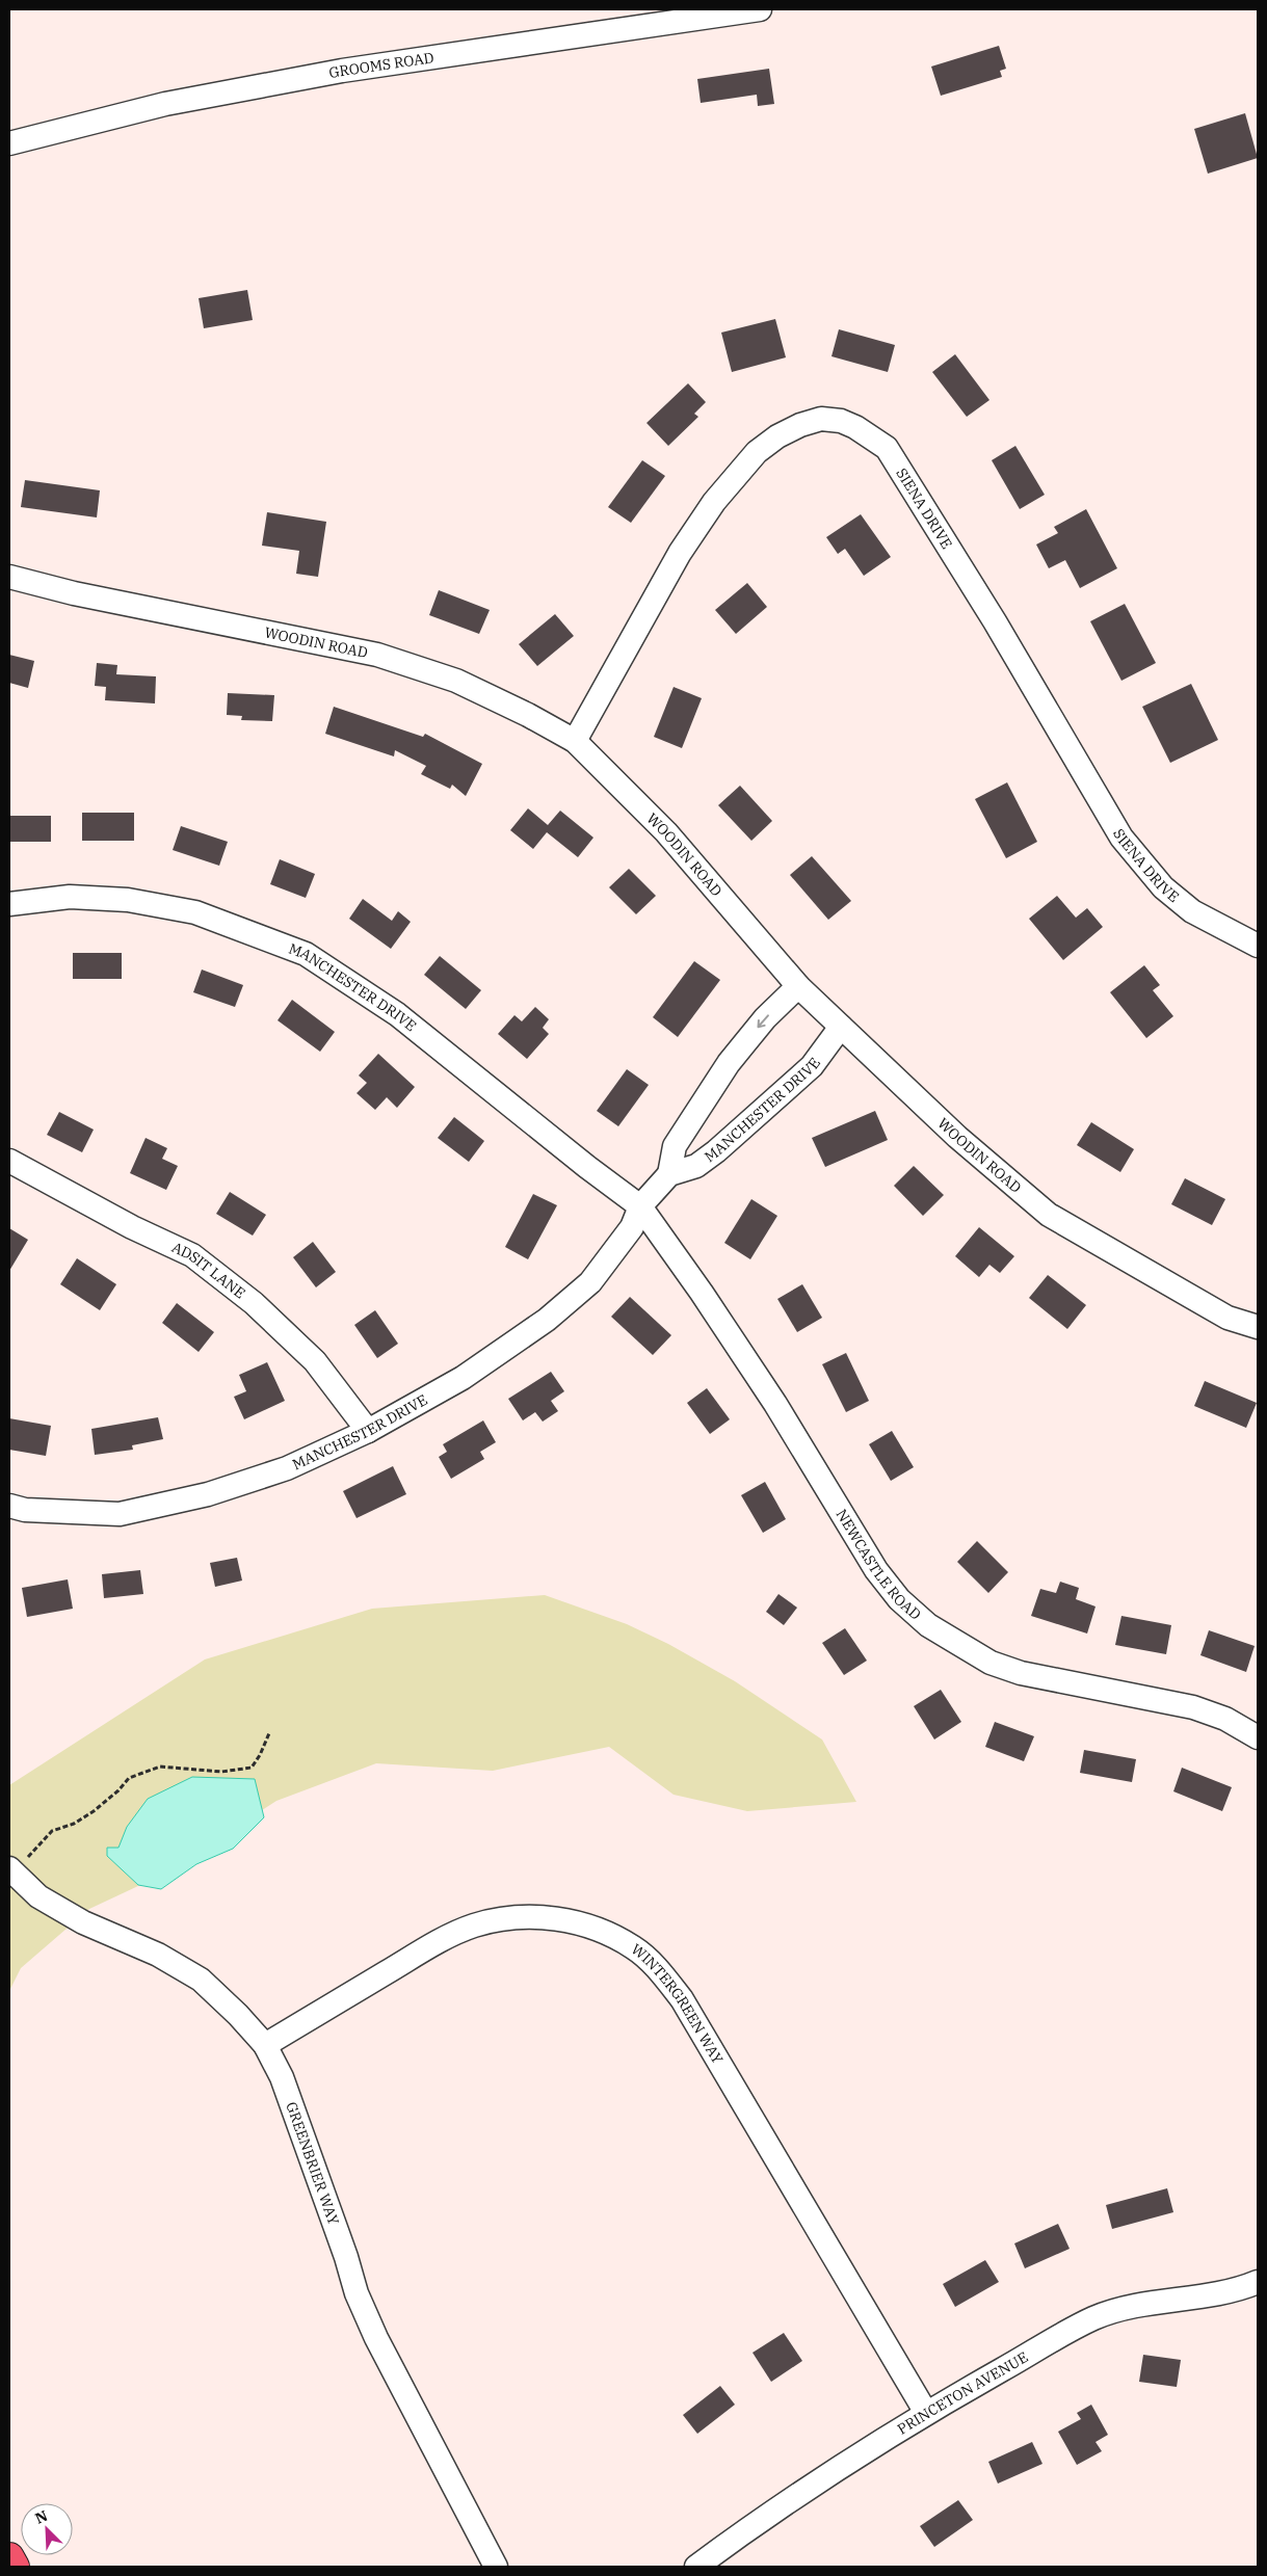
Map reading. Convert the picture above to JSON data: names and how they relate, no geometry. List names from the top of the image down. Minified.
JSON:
{"streets":{"street":["GROOMS ROAD","SIENA DRIVE","WOODIN ROAD","MANCHESTER DRIVE","ADSIT LANE","NEWCASTLE ROAD","WINTERGREEN WAY","GREENBRIER WAY","PRINCETON AVENUE"]},"crossings":[["SIENA DRIVE","WOODIN ROAD"],["WOODIN ROAD","MANCHESTER DRIVE"],["MANCHESTER DRIVE","ADSIT LANE"],["MANCHESTER DRIVE","NEWCASTLE ROAD"],["WINTERGREEN WAY","GREENBRIER WAY"],["WINTERGREEN WAY","PRINCETON AVENUE"]],"north":"top left"}
